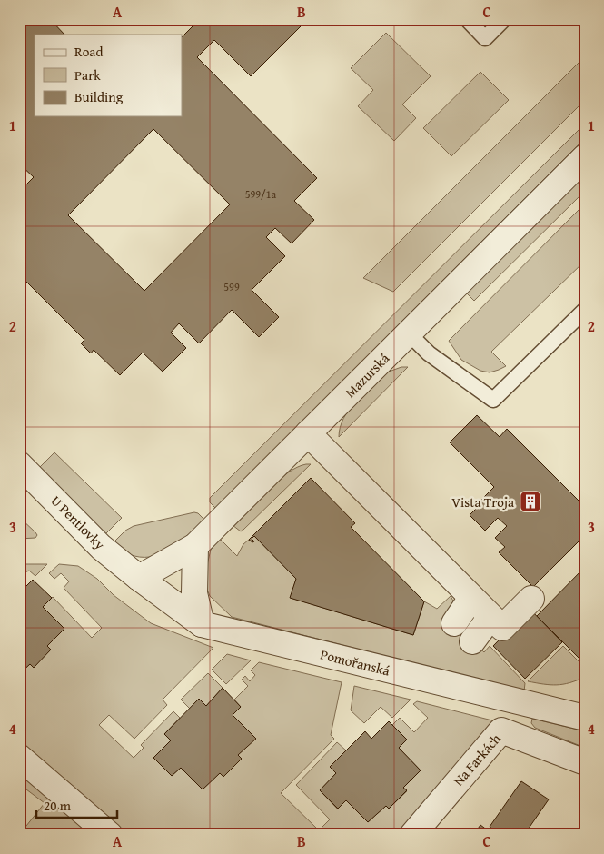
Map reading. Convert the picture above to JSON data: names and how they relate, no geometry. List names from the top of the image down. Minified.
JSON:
{"streets":{"street":["Mazurská","U Pentlovky","Pomořanská","Na Farkách"]},"crossings":[["Mazurská","U Pentlovky"],["Mazurská","Pomořanská"],["U Pentlovky","Pomořanská"]],"places":{"building":["Vista Troja"]},"house_numbers":["599/1a","599"],"legend":["Road","Park","Building"],"scale_bar":"20 m","grid":{"columns":["A","B","C"],"rows":["1","2","3","4"]}}
